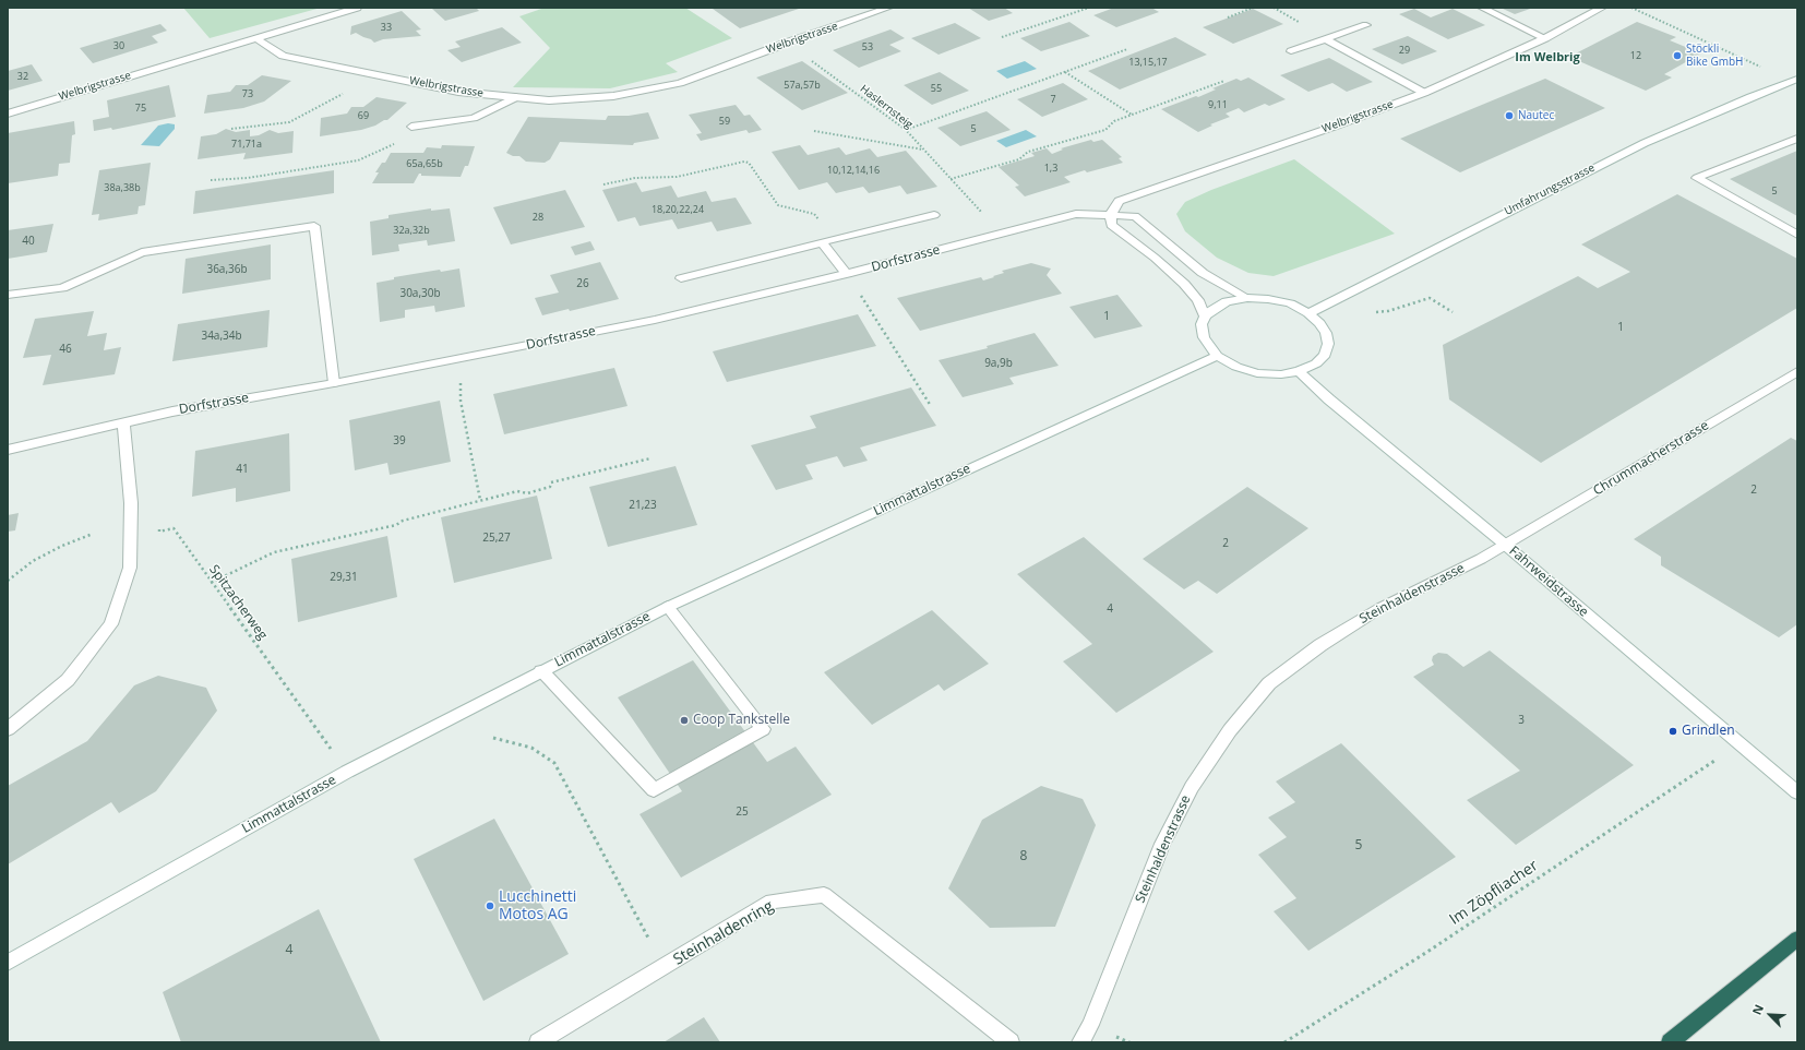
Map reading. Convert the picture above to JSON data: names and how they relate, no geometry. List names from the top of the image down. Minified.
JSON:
{"streets":{"street":["Welbrigstrasse","Umfahrungsstrasse","Dorfstrasse","Chrummacherstrasse","Limmattalstrasse","Fahrweidstrasse","Steinhaldenstrasse","Steinhaldenring"],"path":["Haslernsteig","Spitzacherweg","Im Zöpfliacher"]},"crossings":[["Welbrigstrasse","Haslernsteig"],["Welbrigstrasse","Dorfstrasse"],["Haslernsteig","Dorfstrasse"],["Umfahrungsstrasse","Dorfstrasse"],["Umfahrungsstrasse","Limmattalstrasse"],["Umfahrungsstrasse","Fahrweidstrasse"],["Dorfstrasse","Limmattalstrasse"],["Dorfstrasse","Fahrweidstrasse"],["Chrummacherstrasse","Fahrweidstrasse"],["Chrummacherstrasse","Steinhaldenstrasse"],["Limmattalstrasse","Fahrweidstrasse"],["Fahrweidstrasse","Steinhaldenstrasse"]],"districts":["Im Welbrig"],"places":["Stöckli Bike GmbH","Nautec","Coop Tankstelle","Grindlen","Lucchinetti Motos AG"],"house_numbers":["33","30","53","29","12","13,15,17","32","57a,57b","55","73","7","9,11","75","69","59","5","71,71a","65a,65b","1,3","10,12,14,16","38a,38b","5","18,20,22,24","28","32a,32b","40","36a,36b","26","30a,30b","1","1","34a,34b","46","9a,9b","39","41","2","21,23","25,27","2","29,31","4","3","25","5","8","4"],"north":"top left"}
